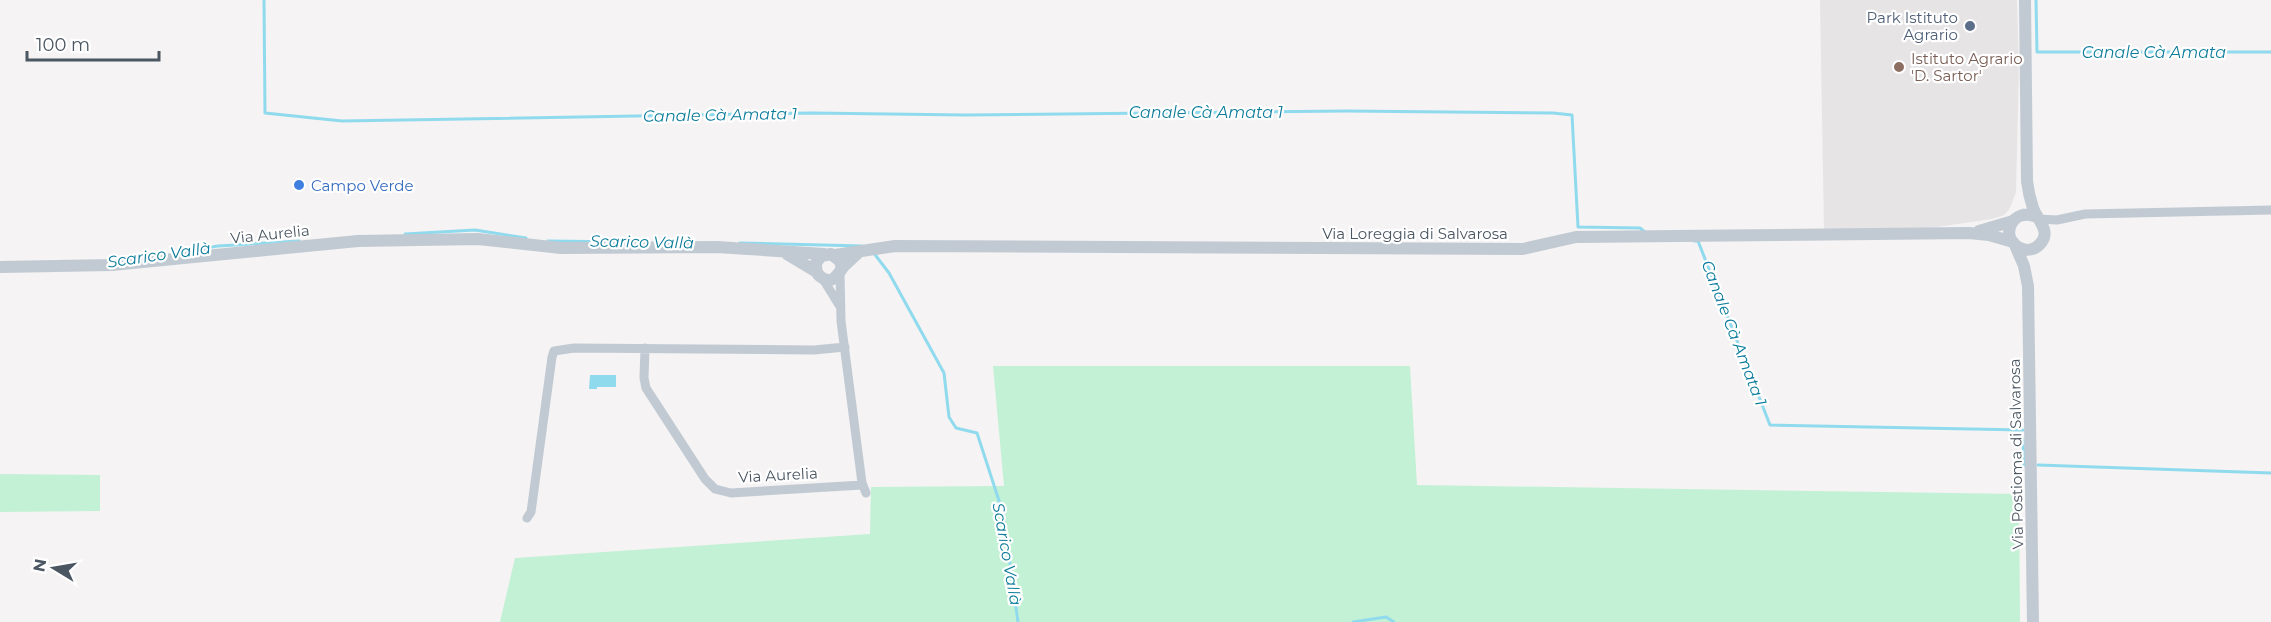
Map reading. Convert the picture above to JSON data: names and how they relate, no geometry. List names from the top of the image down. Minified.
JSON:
{"streets":{"street":["Via Loreggia di Salvarosa","Via Aurelia","Via Postioma di Salvarosa"]},"crossings":[["Via Loreggia di Salvarosa","Via Aurelia"],["Via Loreggia di Salvarosa","Via Postioma di Salvarosa"]],"water":["Canale Cà Amata","Canale Cà Amata 1","Scarico Vallà"],"places":["Park Istituto Agrario","Istituto Agrario 'D. Sartor'","Campo Verde"],"scale_bar":"100 m","north":"left"}
